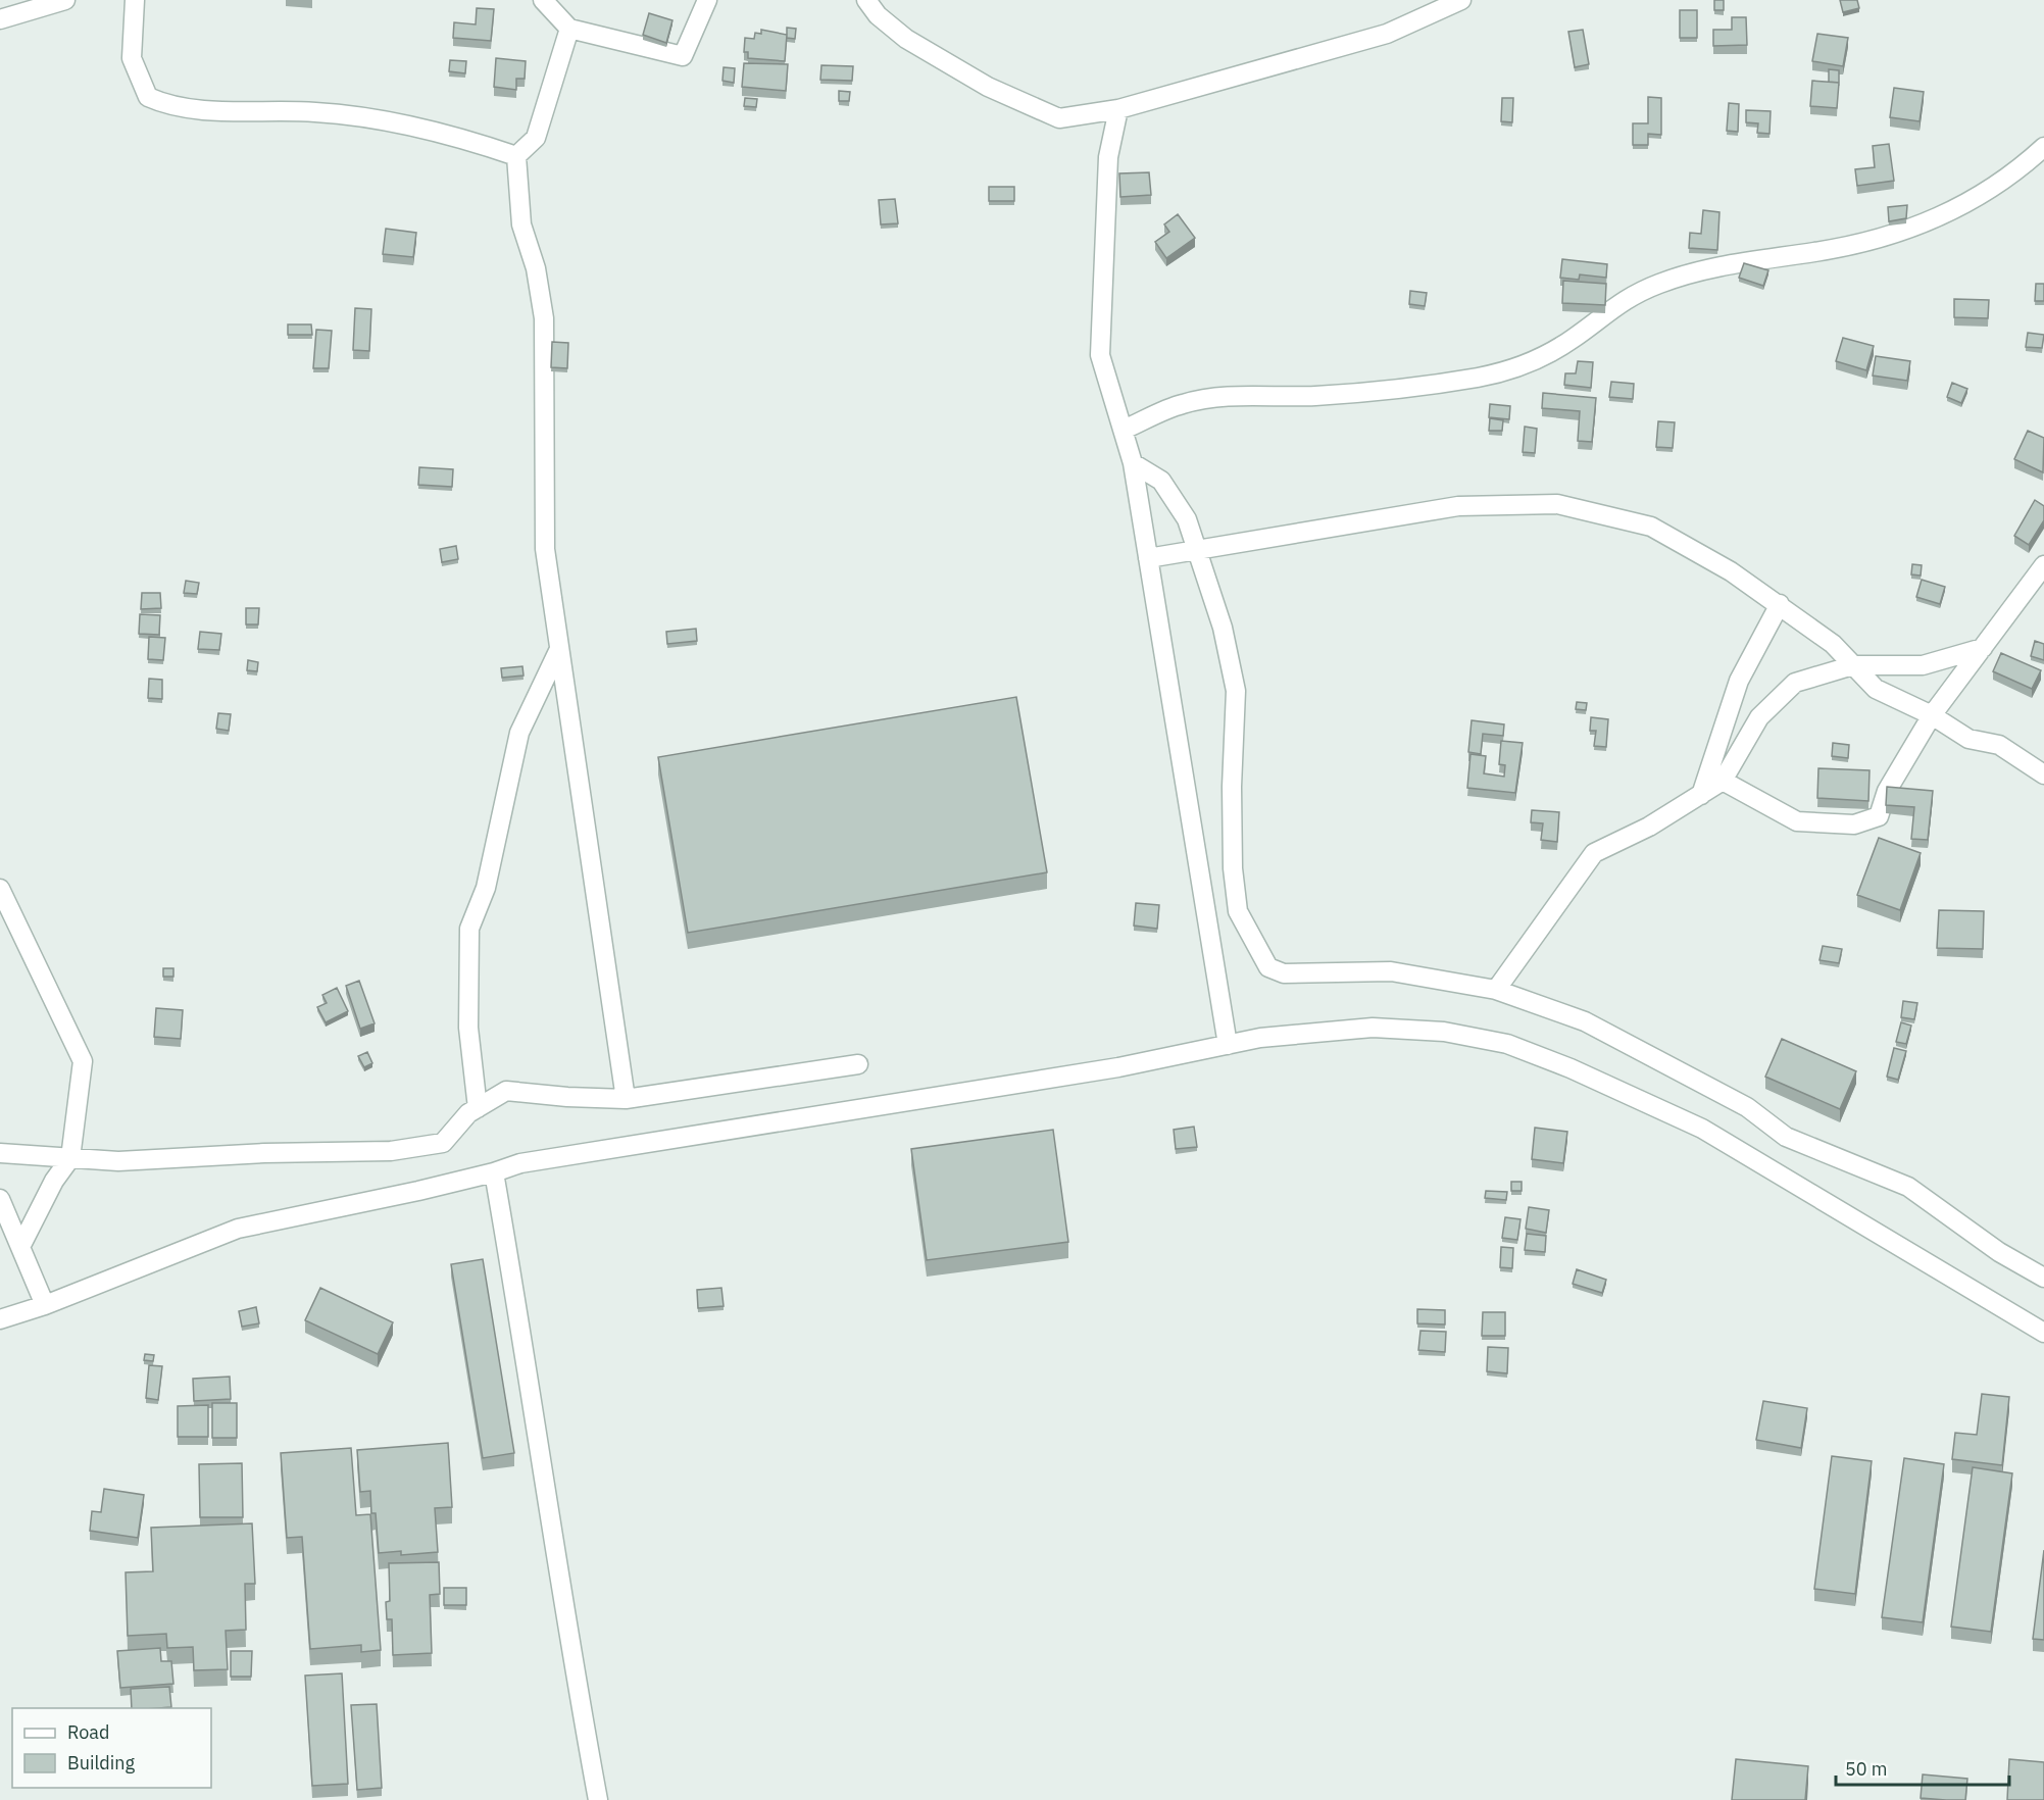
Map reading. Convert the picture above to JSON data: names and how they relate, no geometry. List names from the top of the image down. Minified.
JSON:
{"legend":["Road","Building"],"scale_bar":"50 m"}
